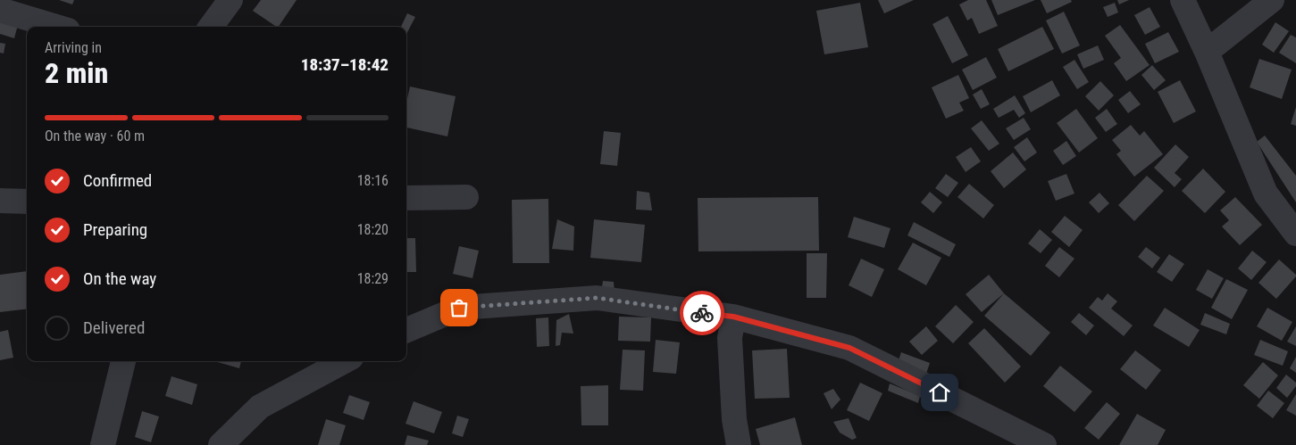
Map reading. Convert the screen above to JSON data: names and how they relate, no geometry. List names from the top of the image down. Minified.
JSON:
{"page":{"heading":["2 min","Arriving in","18:37–18:42"],"bar":"On the way · 60 m","list":[["Confirmed","18:16"],["Preparing","18:20"],["On the way","18:29"],"Delivered"]}}
